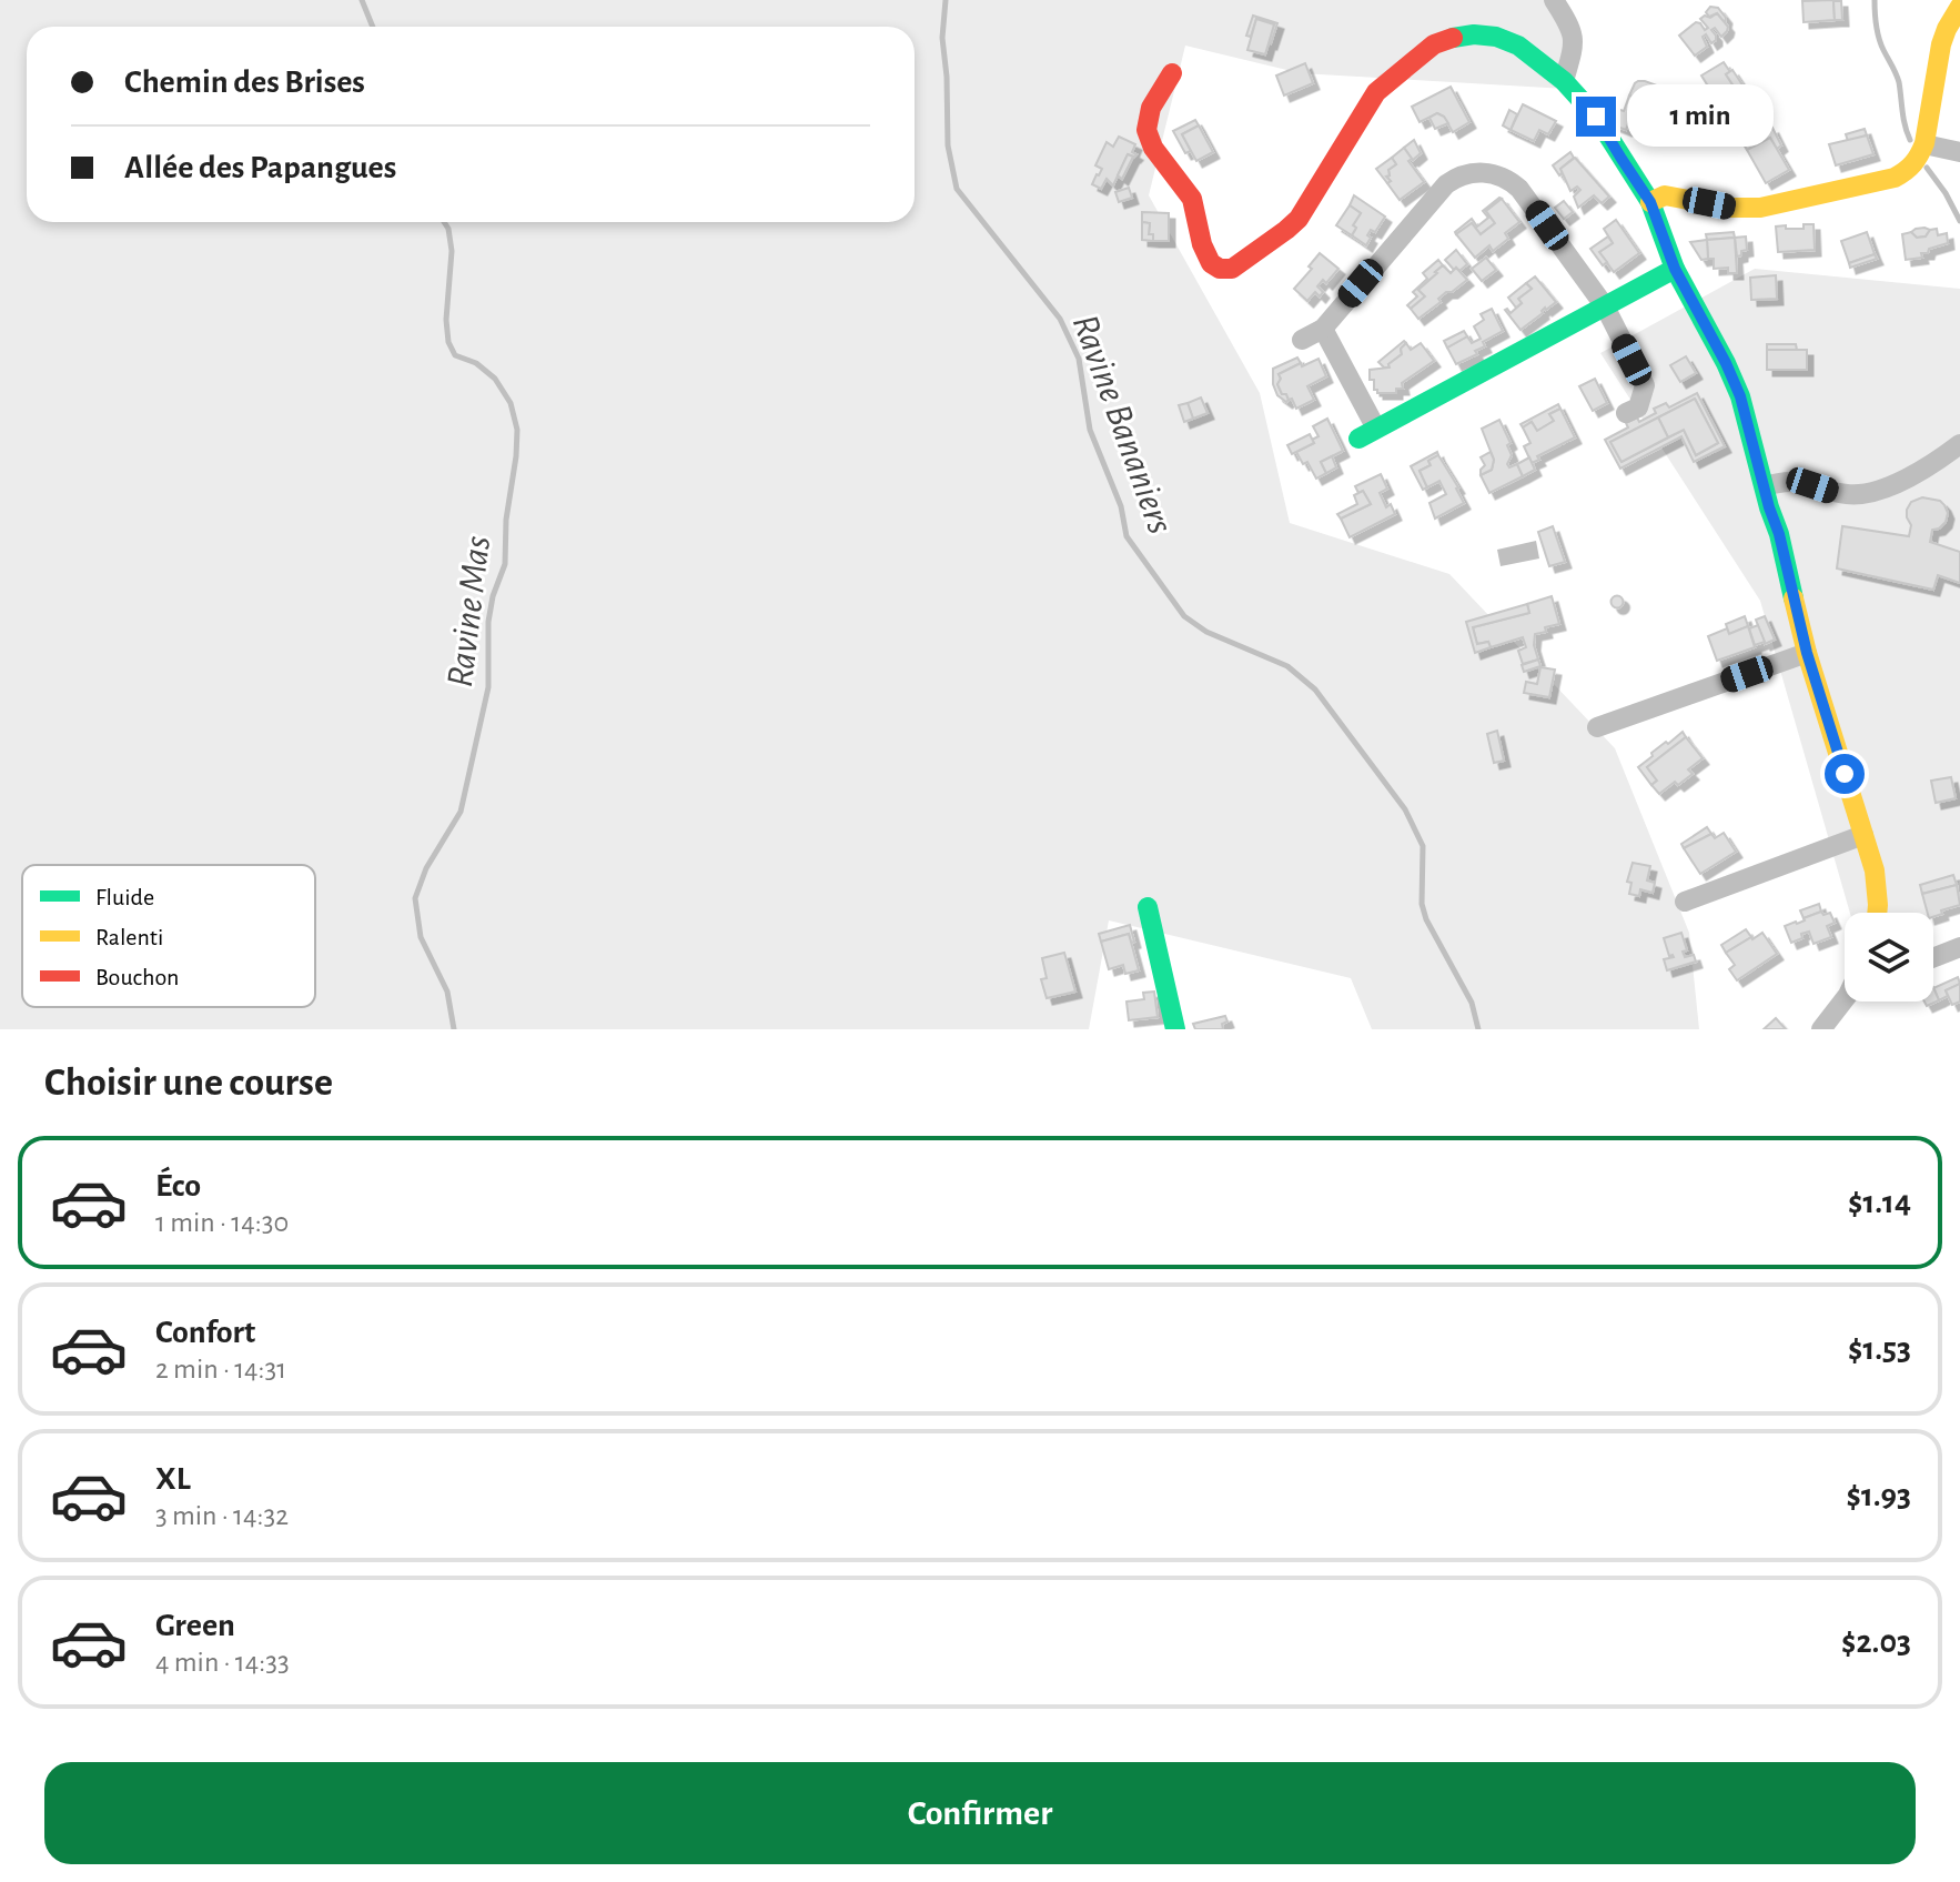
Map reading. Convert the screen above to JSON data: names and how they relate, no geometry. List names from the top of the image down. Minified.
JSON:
{"water":["Ravine Bananiers","Ravine Mas"],"legend":["Fluide","Ralenti","Bouchon"],"page":{"banner":["Chemin des Brises","Allée des Papangues"],"bubble":"1 min","heading":"Choisir une course","list":[{"name":"Éco","note":"1 min · 14:30","value":"$1.14"},{"name":"Confort","note":"2 min · 14:31","value":"$1.53"},{"name":"XL","note":"3 min · 14:32","value":"$1.93"},{"name":"Green","note":"4 min · 14:33","value":"$2.03"}],"buttons":"Confirmer"}}
